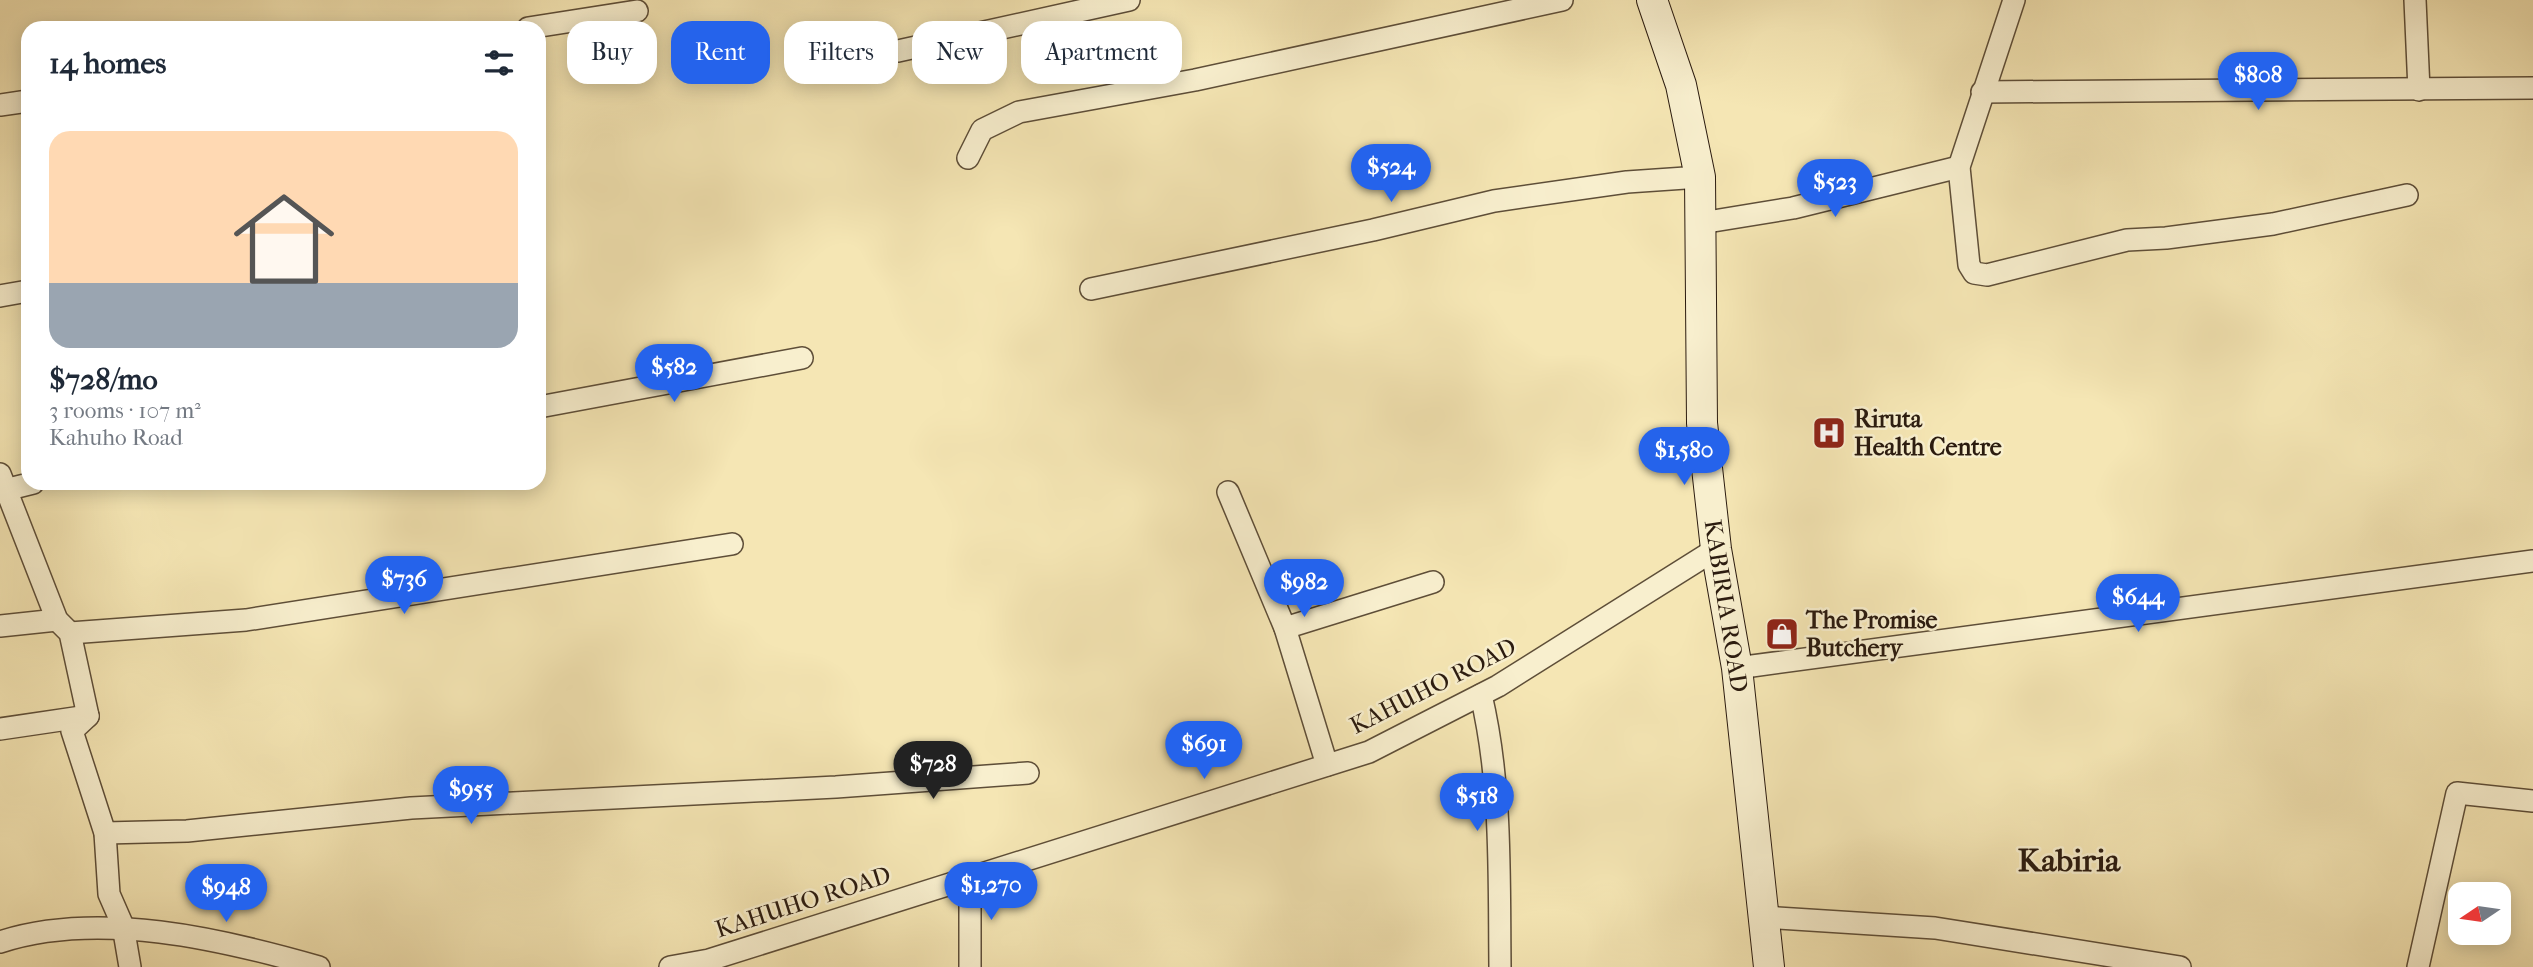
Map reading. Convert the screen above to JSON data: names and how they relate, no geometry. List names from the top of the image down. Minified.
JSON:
{"streets":{"main road":["KABIRIA ROAD"],"street":["KAHUHO ROAD"]},"crossings":[["KABIRIA ROAD","KAHUHO ROAD"]],"districts":["Kabiria"],"places":{"hospital":["Riruta Health Centre"],"shop":["The Promise Butchery"]},"north":"left","page":{"chip":["Buy","Rent","Filters","New","Apartment"],"heading":"14 homes","price":["$808","$524","$523","$582","$1,580","$736","$982","$644","$691","$728","$955","$518","$1,270","$948"],"list":[{"name":"$728/mo","note":"3 rooms · 107 m² · Kahuho Road"}]}}
